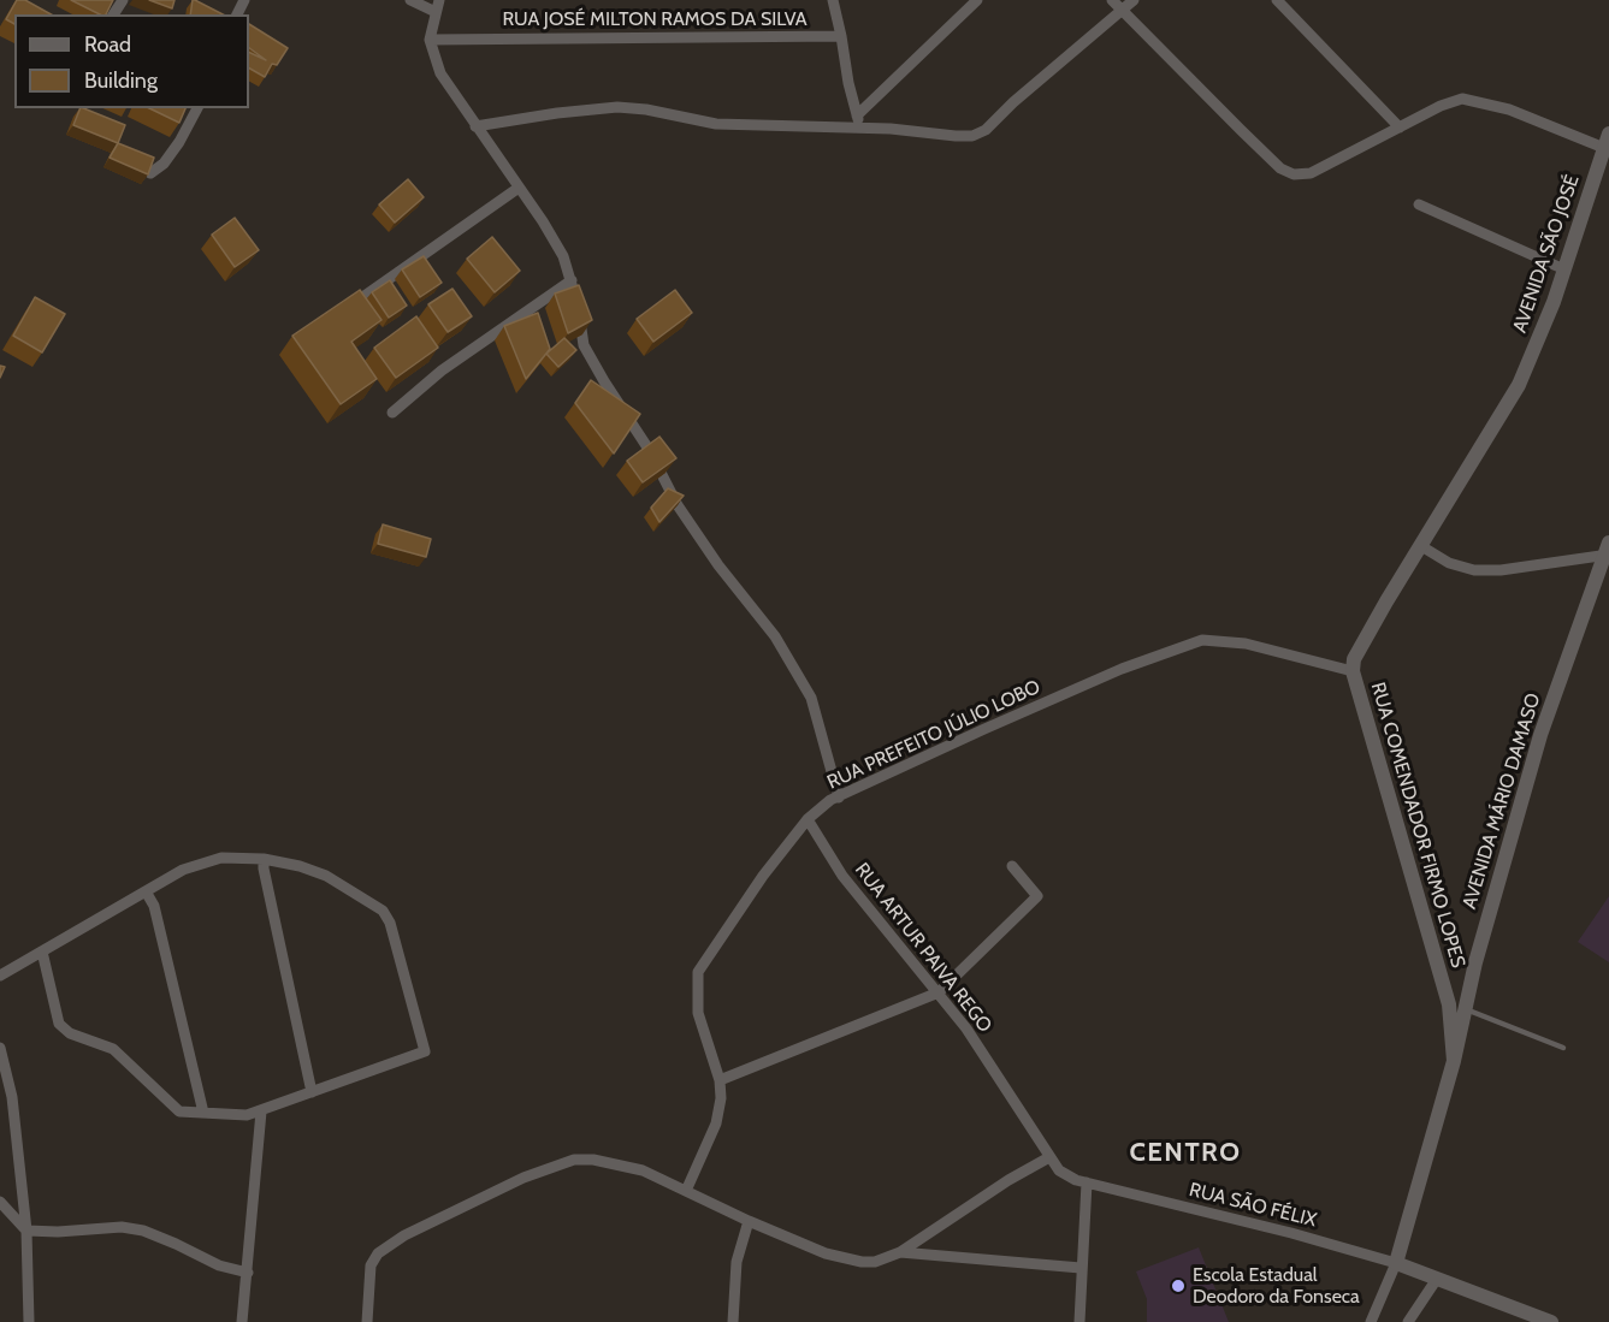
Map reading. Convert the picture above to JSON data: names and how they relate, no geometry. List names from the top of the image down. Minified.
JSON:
{"streets":{"street":["RUA JOSÉ MILTON RAMOS DA SILVA","AVENIDA SÃO JOSÉ","RUA PREFEITO JÚLIO LOBO","AVENIDA MÁRIO DAMASO","RUA COMENDADOR FIRMO LOPES","RUA ARTUR PAIVA REGO","RUA SÃO FÉLIX"]},"crossings":[["AVENIDA SÃO JOSÉ","RUA COMENDADOR FIRMO LOPES"],["RUA PREFEITO JÚLIO LOBO","RUA COMENDADOR FIRMO LOPES"],["RUA PREFEITO JÚLIO LOBO","RUA ARTUR PAIVA REGO"],["AVENIDA MÁRIO DAMASO","RUA COMENDADOR FIRMO LOPES"],["AVENIDA MÁRIO DAMASO","RUA SÃO FÉLIX"],["RUA ARTUR PAIVA REGO","RUA SÃO FÉLIX"]],"districts":["CENTRO"],"places":["Escola Estadual Deodoro da Fonseca"],"legend":["Road","Building"]}
